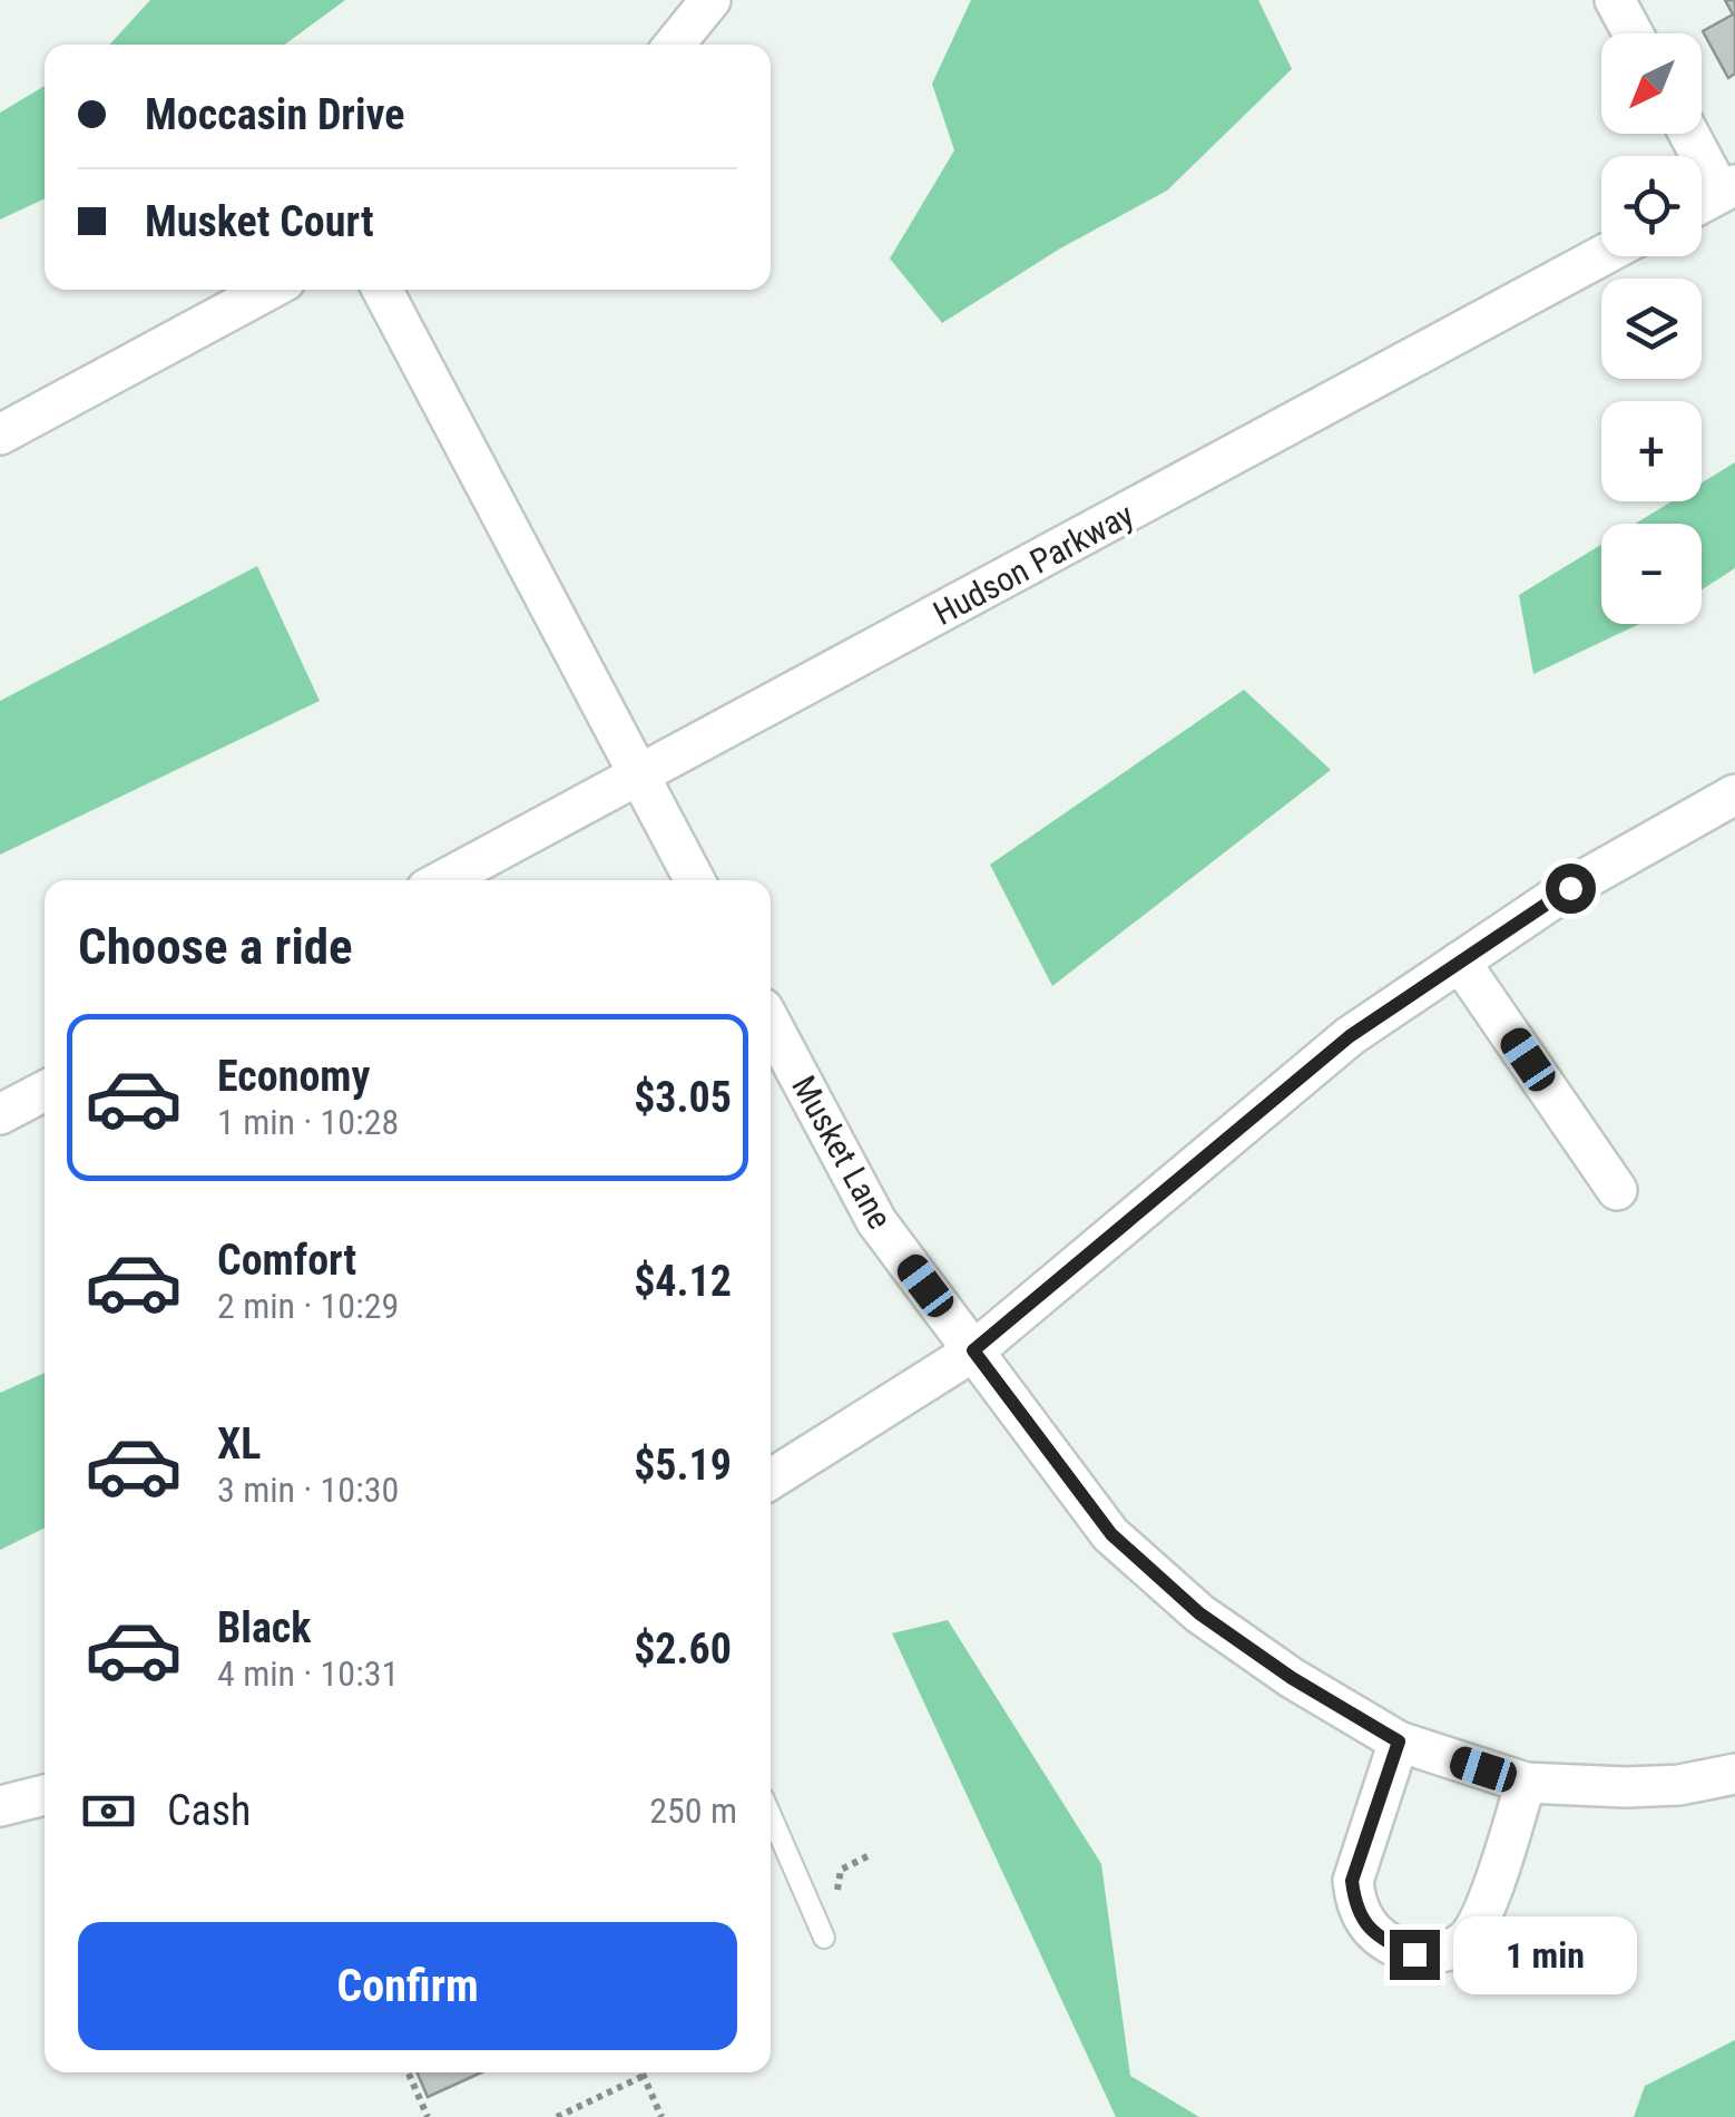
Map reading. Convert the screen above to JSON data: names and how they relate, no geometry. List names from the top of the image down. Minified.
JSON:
{"streets":{"street":["Hudson Parkway","Musket Lane"]},"north":"bottom left","page":{"map_buttons":["+","−"],"banner":["Moccasin Drive","Musket Court"],"heading":"Choose a ride","list":[{"name":"Economy","note":"1 min · 10:28","value":"$3.05"},{"name":"Comfort","note":"2 min · 10:29","value":"$4.12"},{"name":"XL","note":"3 min · 10:30","value":"$5.19"},{"name":"Black","note":"4 min · 10:31","value":"$2.60"}],"pay":["Cash","250 m"],"buttons":"Confirm","bubble":"1 min"}}
